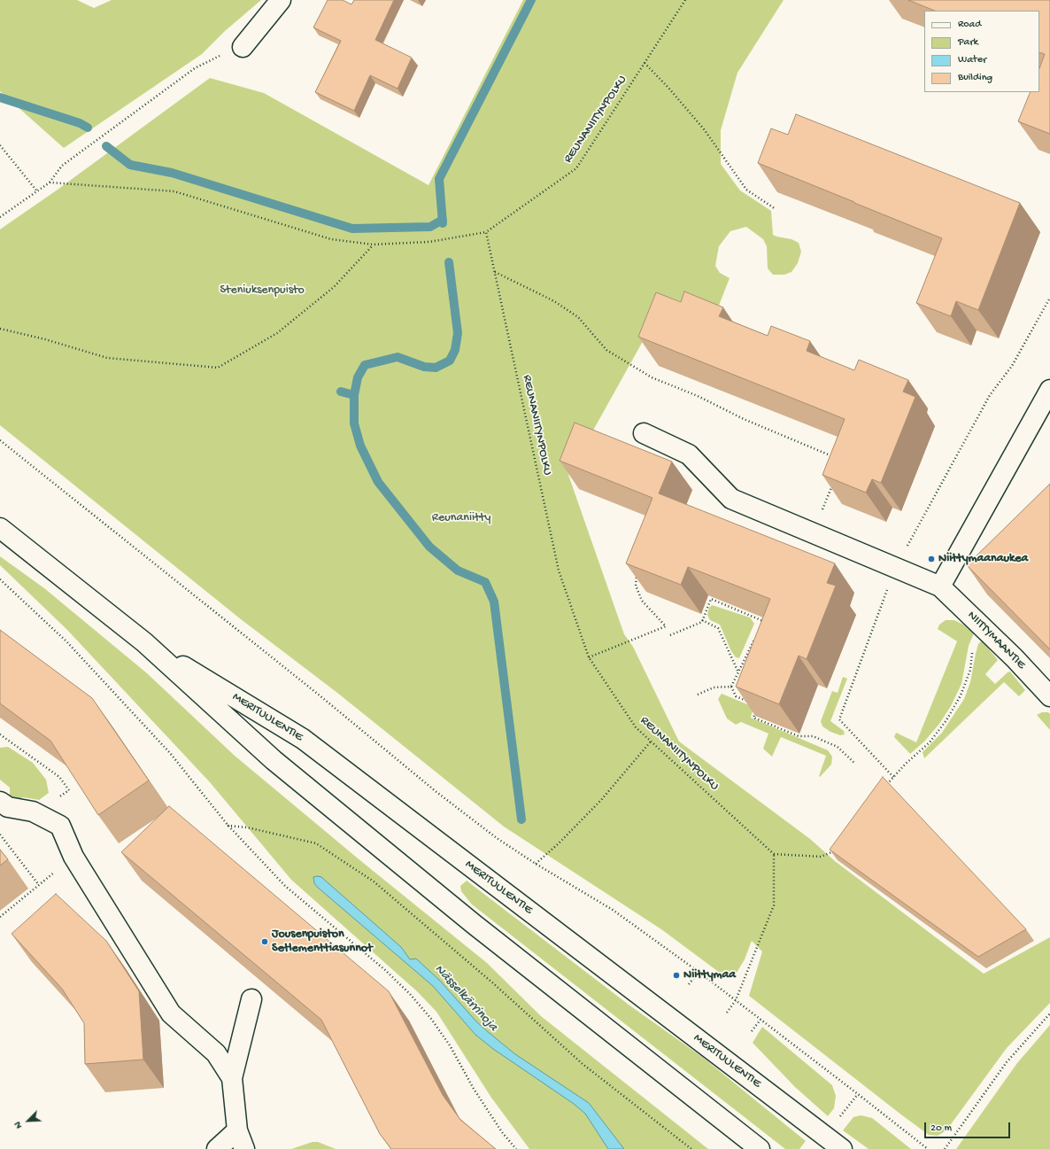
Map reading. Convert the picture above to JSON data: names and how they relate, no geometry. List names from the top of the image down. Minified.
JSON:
{"streets":{"main road":["NIITTYMAANTIE","MERITUULENTIE"],"path":["REUNANIITYNPOLKU"]},"water":["Nässelkärrinoja"],"parks":["Steniuksenpuisto","Reunaniitty"],"places":["Niittymaanaukea","Jousenpuiston Setlementtiasunnot","Niittymaa"],"legend":["Road","Park","Water","Building"],"scale_bar":"20 m","north":"bottom left"}
